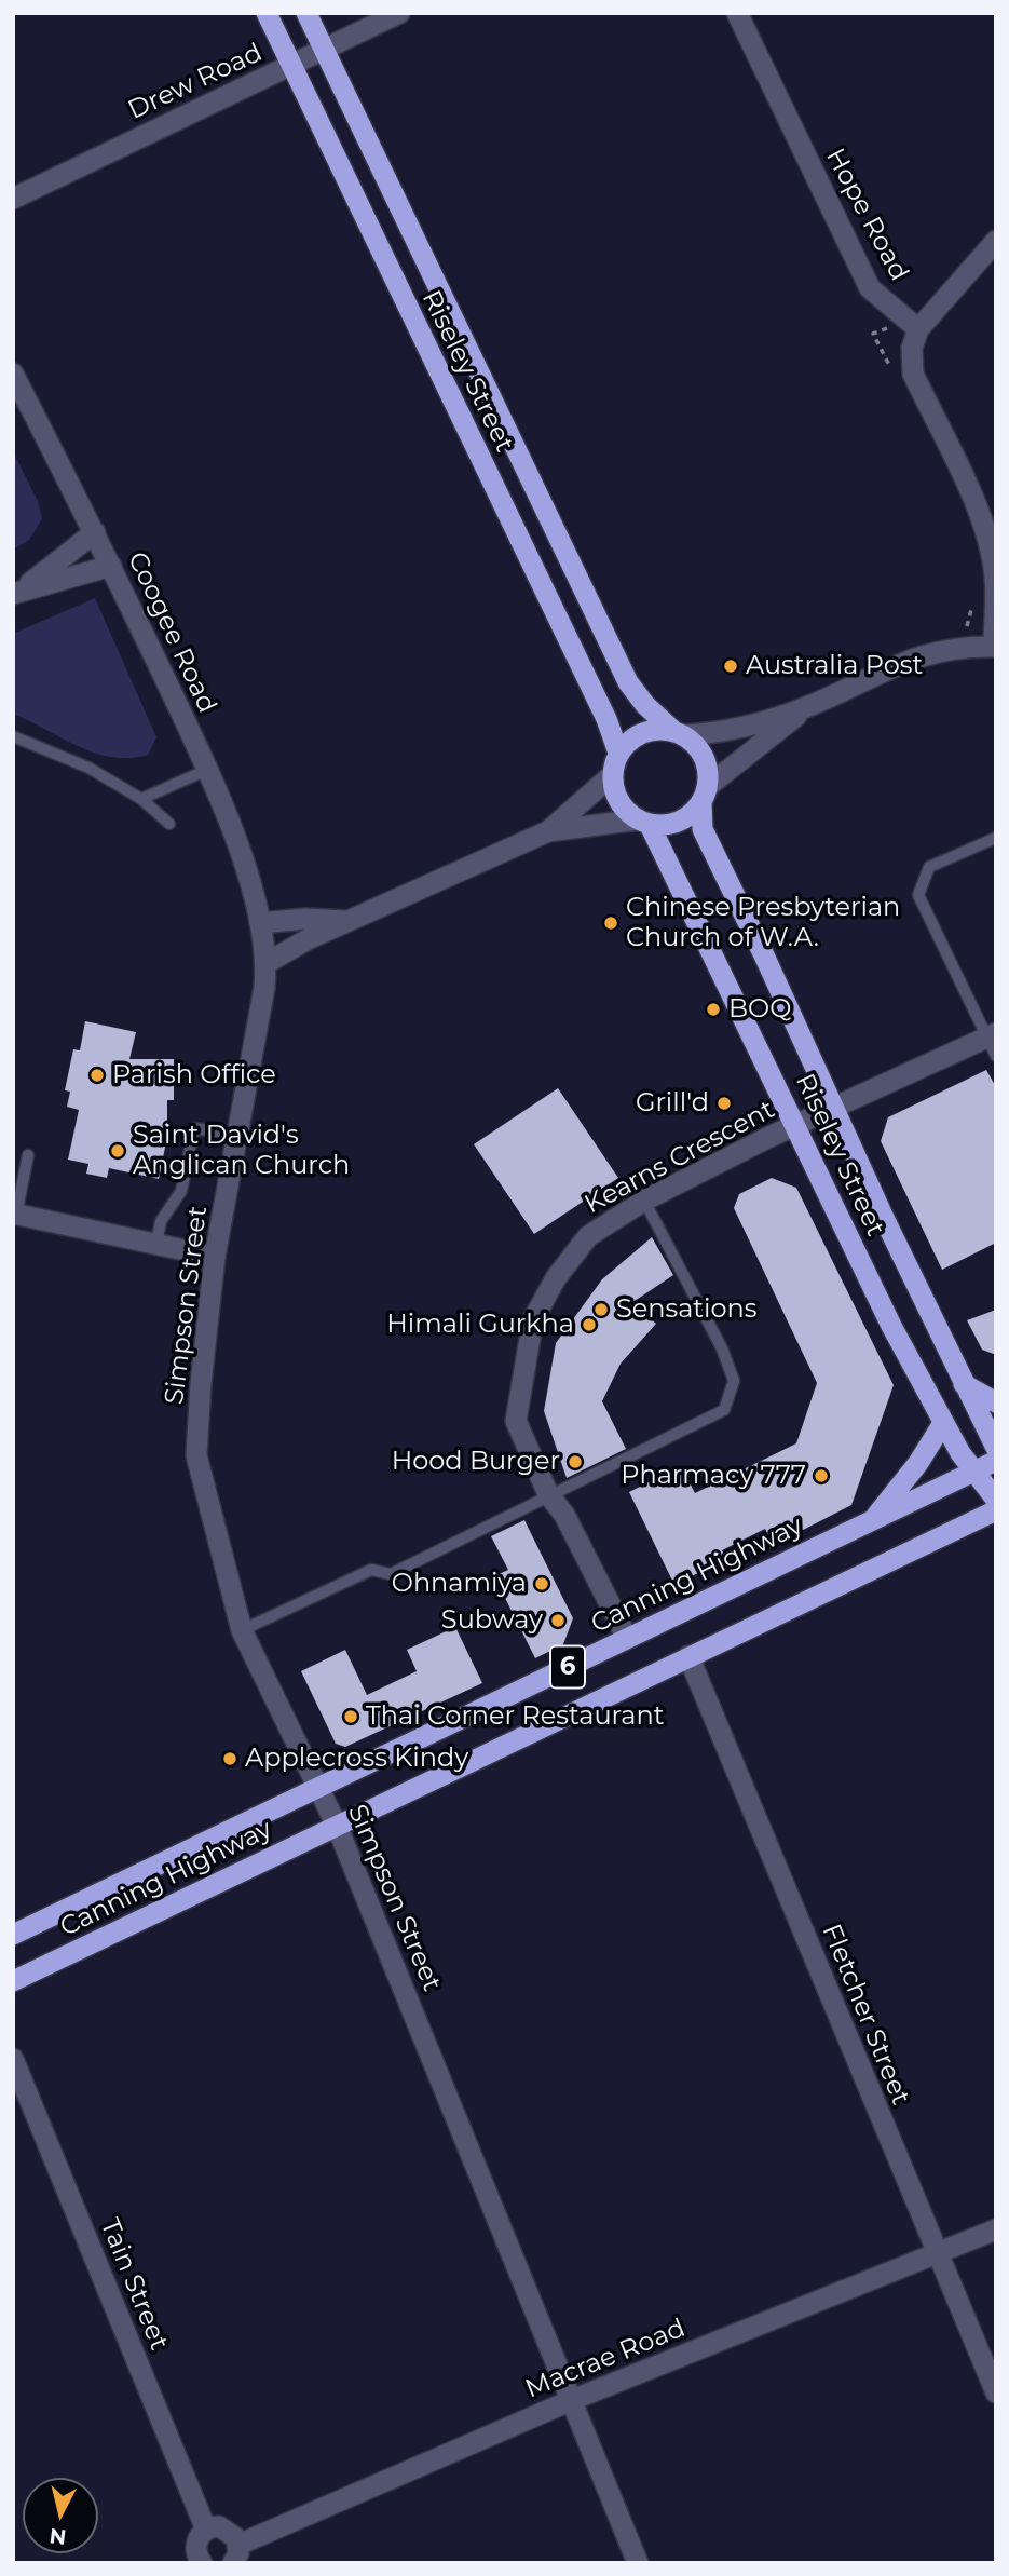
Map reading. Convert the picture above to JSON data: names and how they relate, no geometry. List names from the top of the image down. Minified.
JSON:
{"streets":{"highway":["Riseley Street","Canning Highway","6"],"street":["Drew Road","Hope Road","Coogee Road","Kearns Crescent","Simpson Street","Fletcher Street","Tain Street","Macrae Road"]},"crossings":[["Drew Road","Riseley Street"],["Riseley Street","Kearns Crescent"],["Riseley Street","Canning Highway"],["Coogee Road","Simpson Street"],["Kearns Crescent","Canning Highway"],["Simpson Street","Canning Highway"],["Simpson Street","Macrae Road"],["Canning Highway","Fletcher Street"],["Fletcher Street","Macrae Road"]],"places":["Australia Post","Chinese Presbyterian Church of W.A.","BOQ","Parish Office","Grill'd","Saint David's Anglican Church","Sensations","Himali Gurkha","Hood Burger","Pharmacy 777","Ohnamiya","Subway","Thai Corner Restaurant","Applecross Kindy"],"north":"bottom"}
